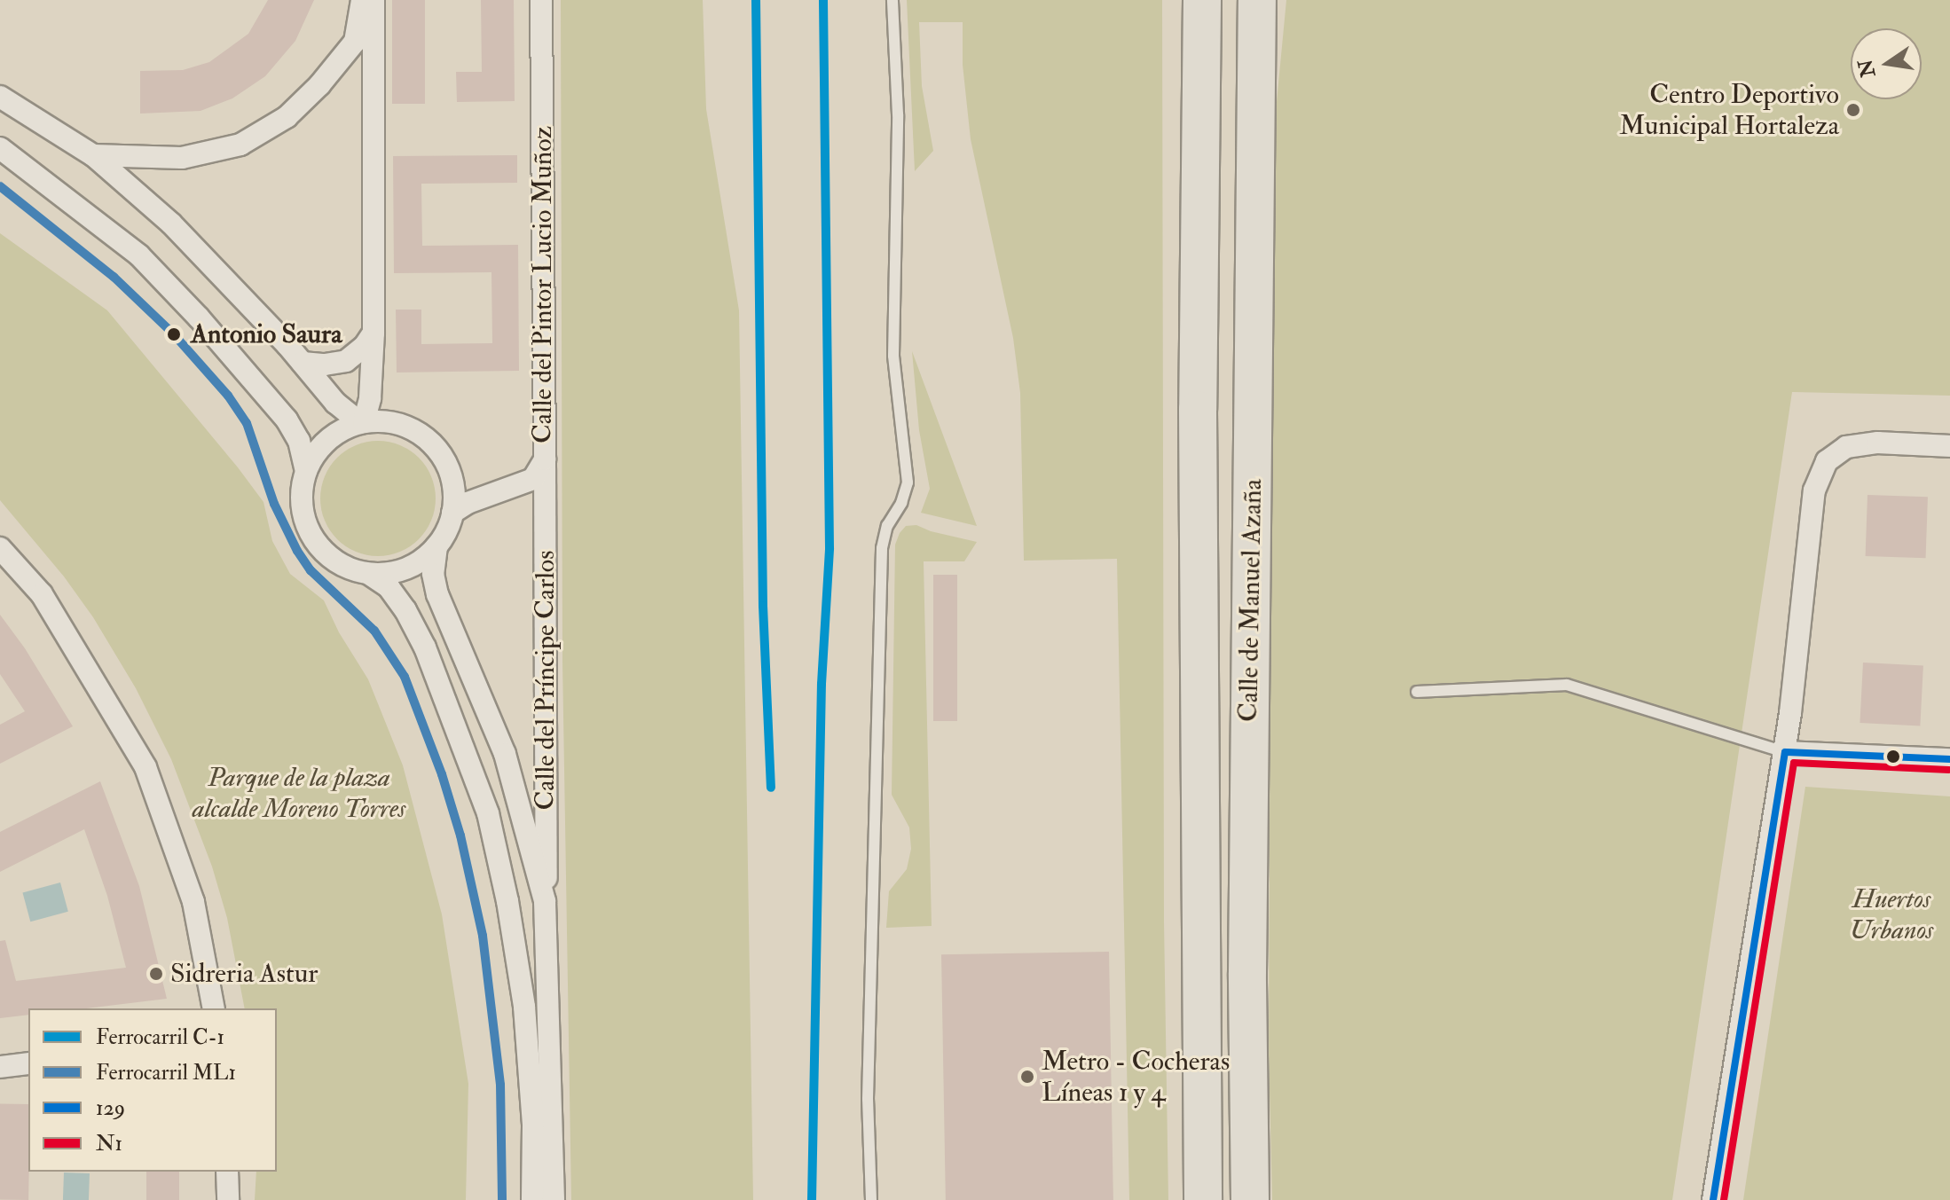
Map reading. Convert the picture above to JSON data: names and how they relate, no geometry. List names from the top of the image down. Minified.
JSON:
{"streets":{"highway":["Calle de Manuel Azaña"],"street":["Calle del Pintor Lucio Muñoz","Calle del Príncipe Carlos"]},"crossings":[["Calle del Pintor Lucio Muñoz","Calle del Príncipe Carlos"]],"parks":["Parque de la plaza alcalde Moreno Torres","Huertos Urbanos"],"places":["Centro Deportivo Municipal Hortaleza","Antonio Saura","Sidreria Astur","Metro - Cocheras Líneas 1 y 4"],"lines":["rail line C-1","rail line ML1","transit line 129","transit line N1"],"legend":["Ferrocarril C-1","Ferrocarril ML1","129","N1"],"north":"left"}
